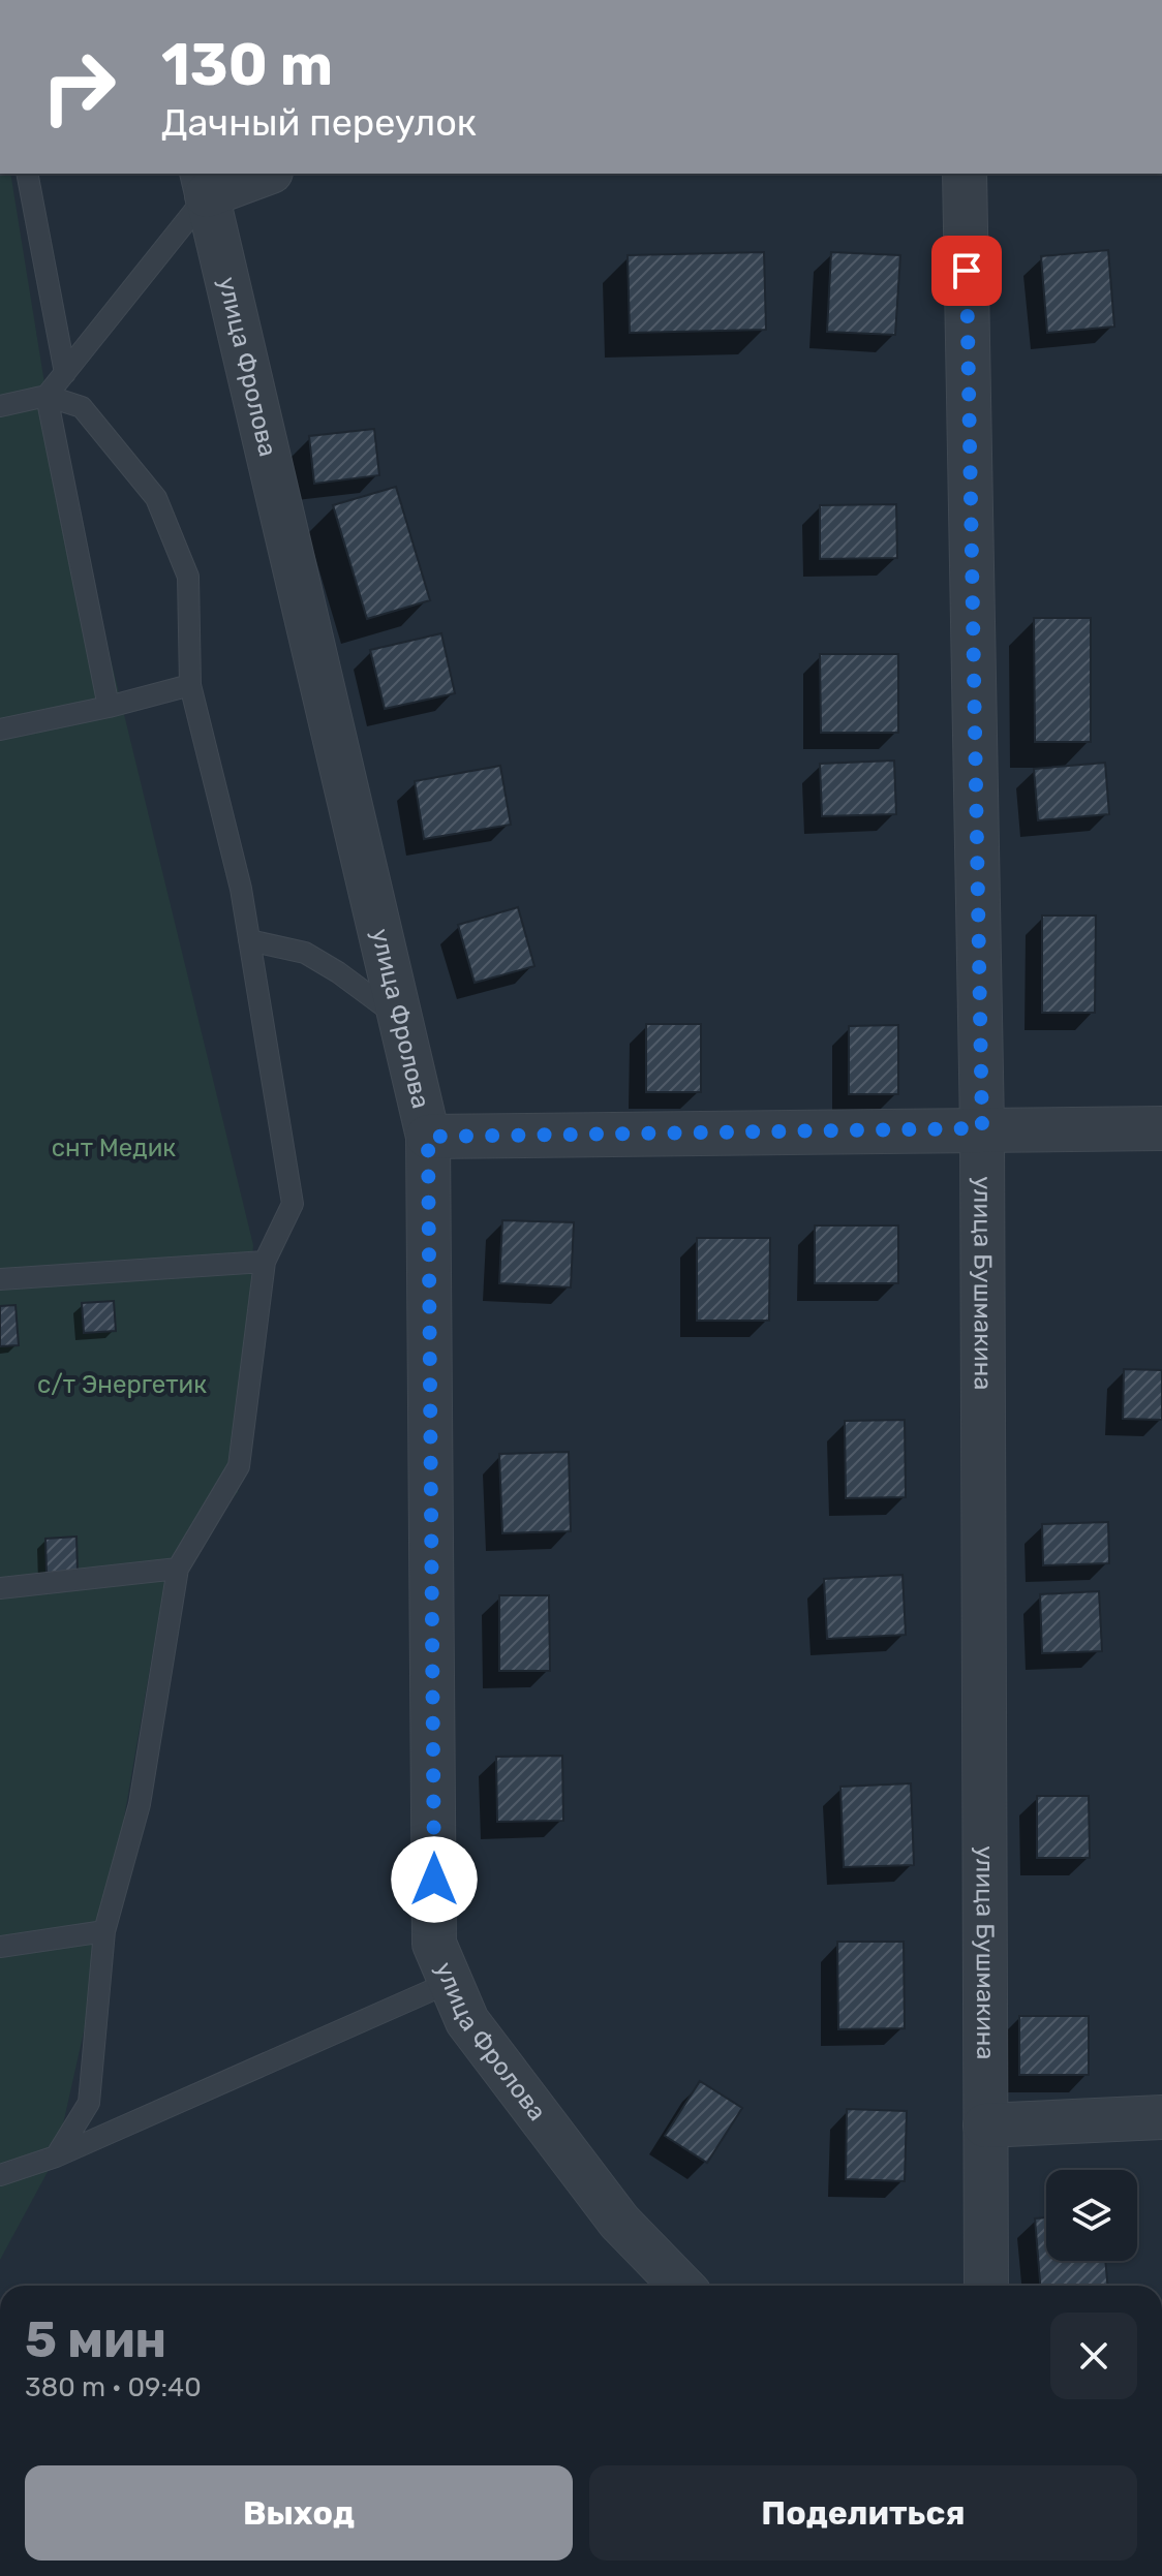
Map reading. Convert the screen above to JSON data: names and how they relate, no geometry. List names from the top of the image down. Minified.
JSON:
{"streets":{"street":["улица Фролова","улица Бушмакина"]},"parks":["снт Медик","с/т Энергетик"],"page":{"turn":["130 m","Дачный переулок"],"heading":["5 мин","380 m · 09:40"],"buttons":["Выход","Поделиться"]}}
